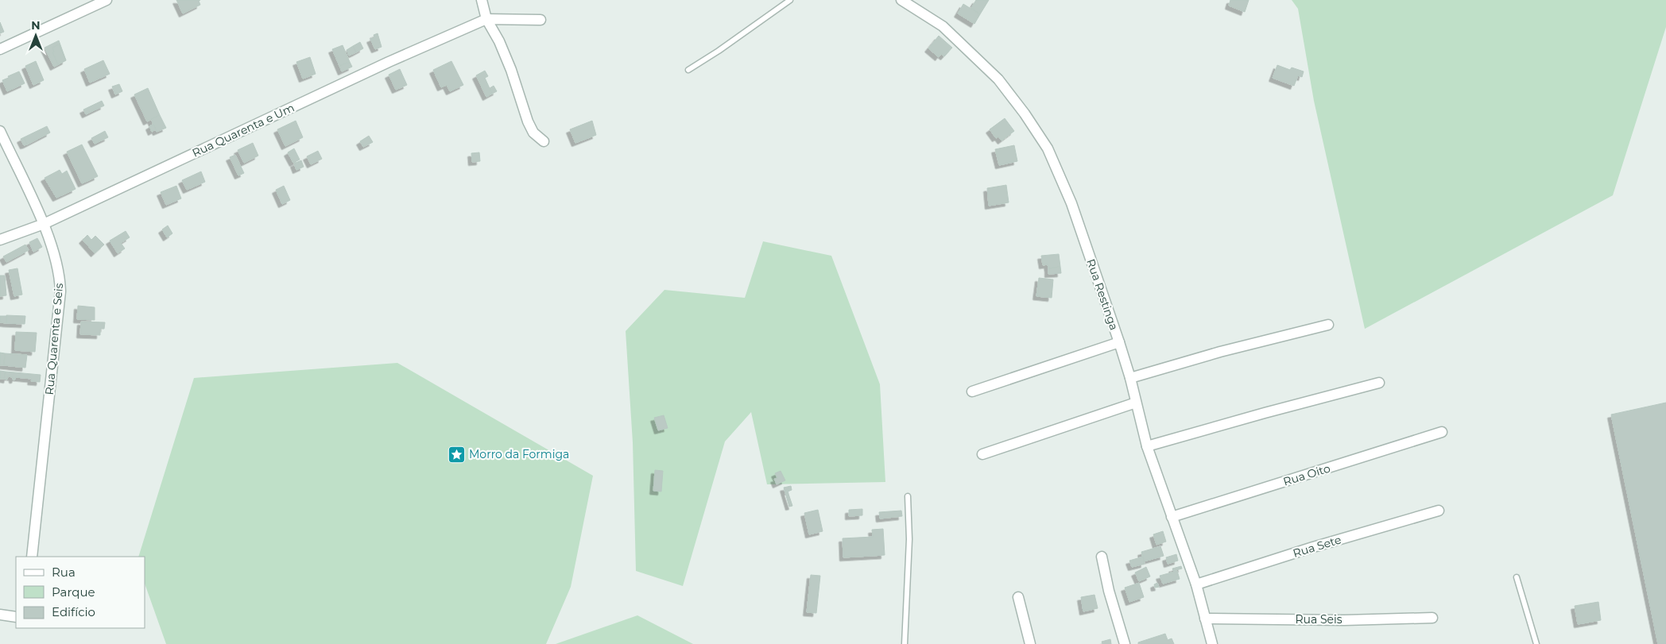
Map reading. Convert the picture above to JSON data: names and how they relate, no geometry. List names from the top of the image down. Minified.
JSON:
{"streets":{"street":["Rua Quarenta e Um","Rua Restinga","Rua Quarenta e Seis","Rua Oito","Rua Sete","Rua Seis"]},"crossings":[["Rua Quarenta e Um","Rua Quarenta e Seis"],["Rua Restinga","Rua Oito"],["Rua Restinga","Rua Sete"],["Rua Restinga","Rua Seis"]],"places":{"place":["Morro da Formiga"]},"legend":["Rua","Parque","Edifício"],"north":"top"}
